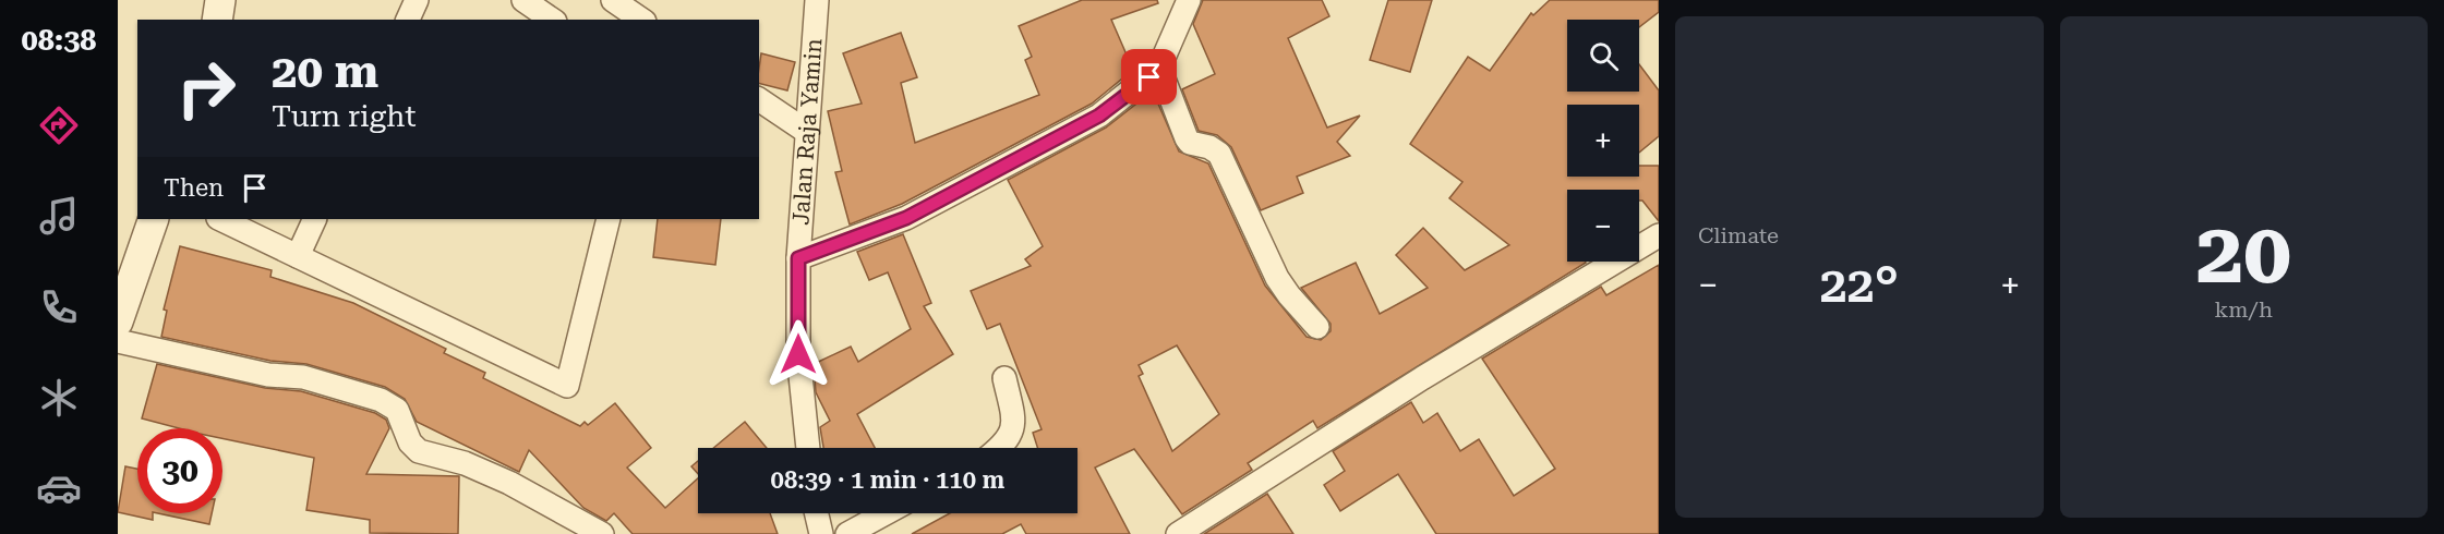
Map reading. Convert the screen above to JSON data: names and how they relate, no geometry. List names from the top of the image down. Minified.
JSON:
{"streets":{"street":["Jalan Raja Yamin"]},"page":{"tabs":"08:38","tile":["Climate",["20","km/h"]],"map_buttons":["+","−"],"turn":["20 m","Turn right"],"then":"Then","heat":["−","22°","+"],"limit":"30","trip":"08:39 · 1 min · 110 m"}}
